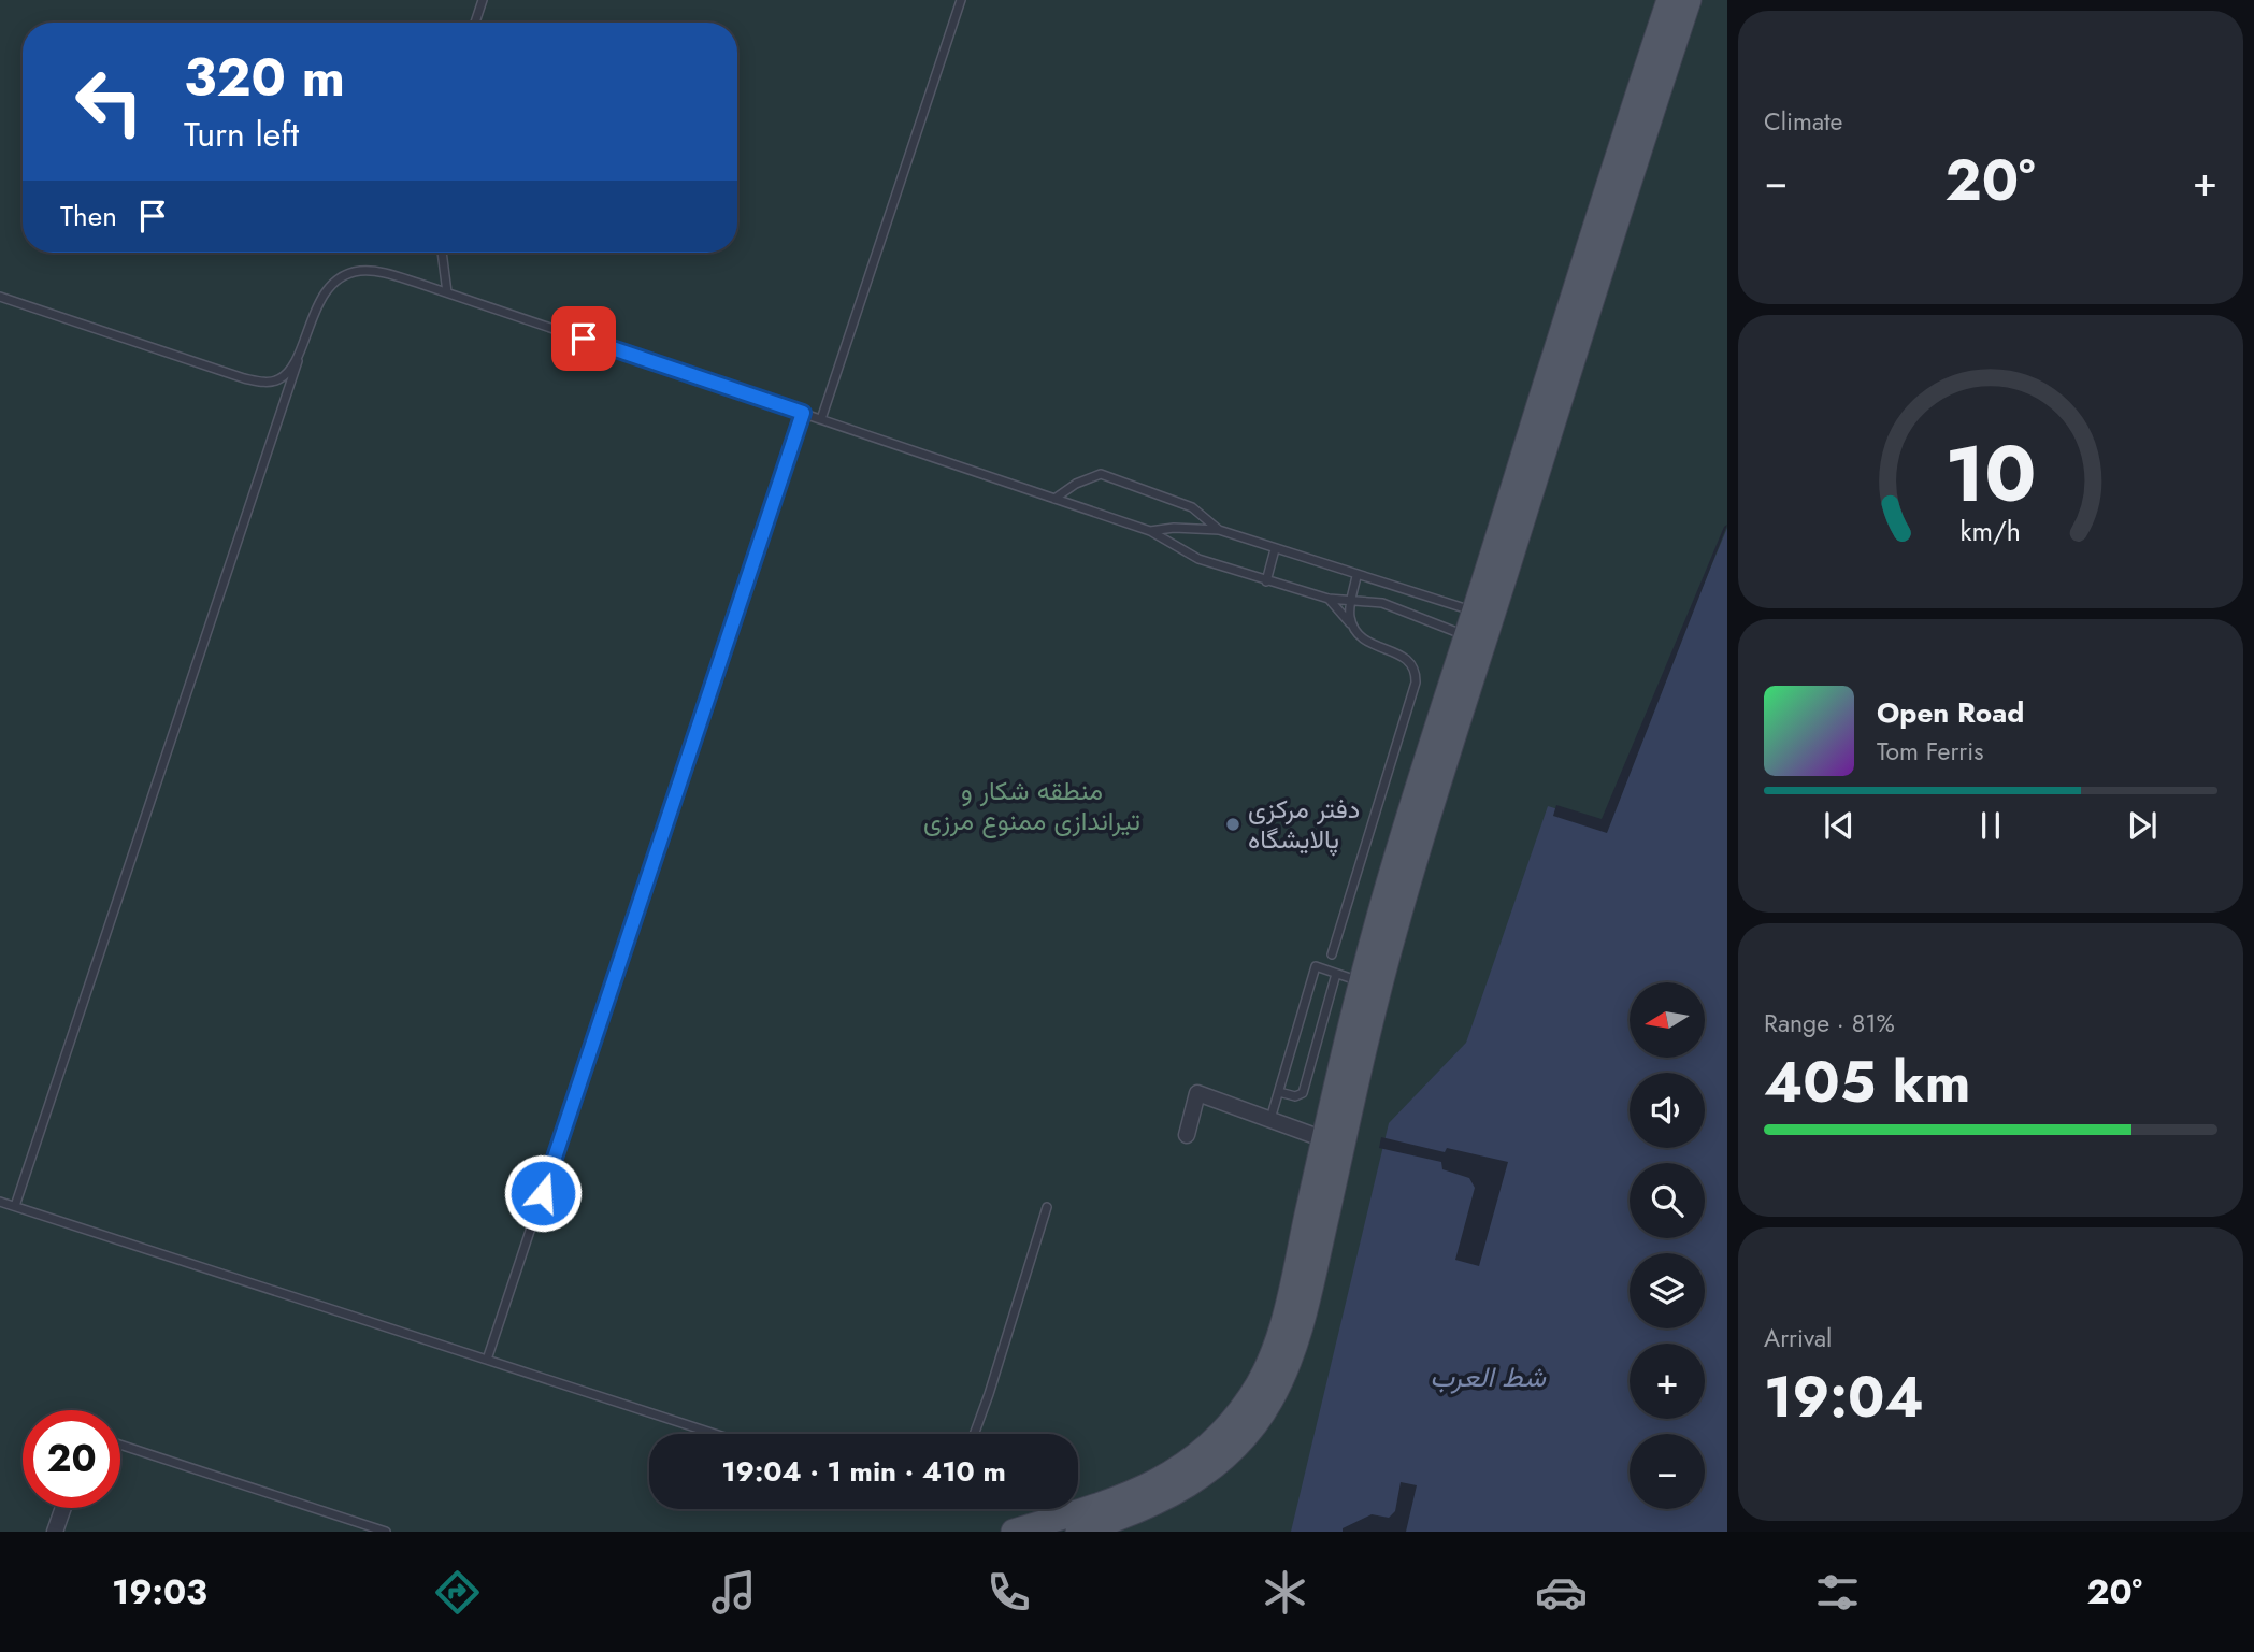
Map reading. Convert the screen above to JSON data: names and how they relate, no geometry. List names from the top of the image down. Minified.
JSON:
{"water":["شط العرب"],"parks":["منطقه شکار و تیراندازی ممنوع مرزی"],"places":["دفتر مرکزی پالایشگاه"],"north":"left","page":{"tile":["Climate",["Range · 81%","405 km"],["Arrival","19:04"]],"turn":["320 m","Turn left"],"heat":["−","20°","+"],"then":"Then","song":["Open Road","Tom Ferris"],"map_buttons":["+","−"],"limit":"20","trip":"19:04 · 1 min · 410 m","tabs":["19:03","20°"],"gauge":["10","km/h"]}}
